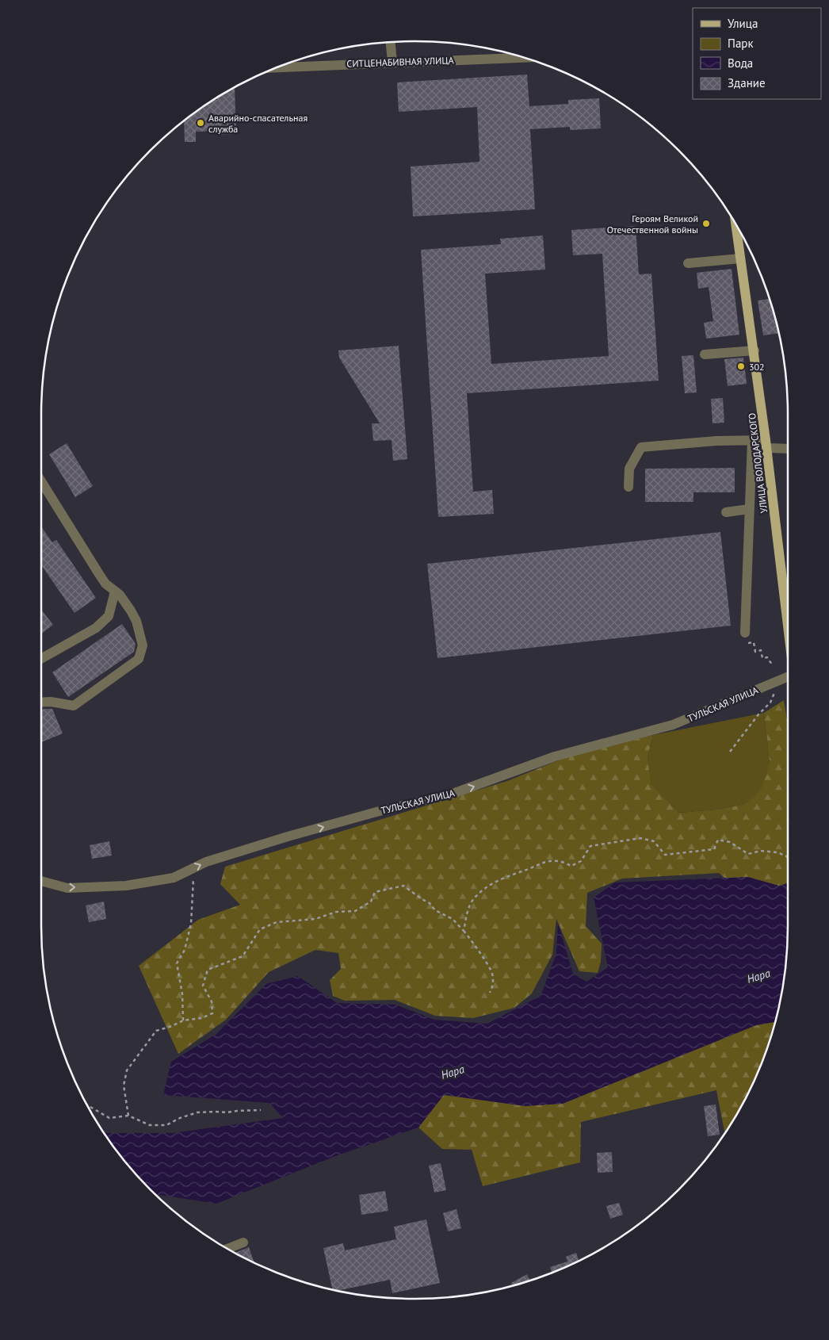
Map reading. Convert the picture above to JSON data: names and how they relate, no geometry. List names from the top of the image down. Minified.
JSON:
{"streets":{"main road":["УЛИЦА ВОЛОДАРСКОГО"],"street":["СИТЦЕНАБИВНАЯ УЛИЦА","ТУЛЬСКАЯ УЛИЦА"]},"one_way":["ТУЛЬСКАЯ УЛИЦА"],"water":["Нара"],"places":["Аварийно-спасательная служба","Героям Великой Отечественной войны","302"],"legend":["Улица","Парк","Вода","Здание"]}
